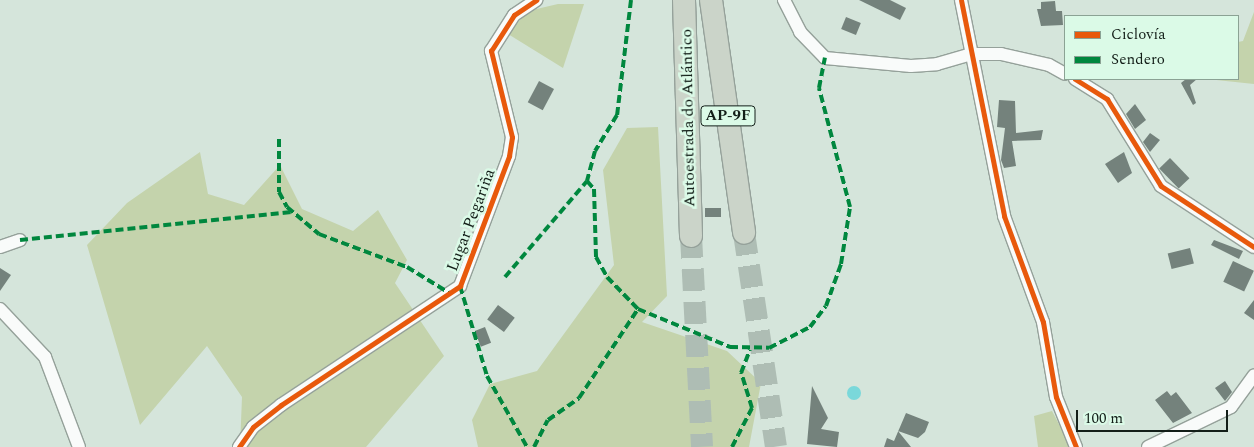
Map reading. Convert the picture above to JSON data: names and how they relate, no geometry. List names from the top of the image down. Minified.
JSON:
{"streets":{"highway":["AP-9F","Autoestrada do Atlántico"],"street":["Lugar Pegariña"]},"legend":["Ciclovía","Sendero"],"scale_bar":"100 m"}
